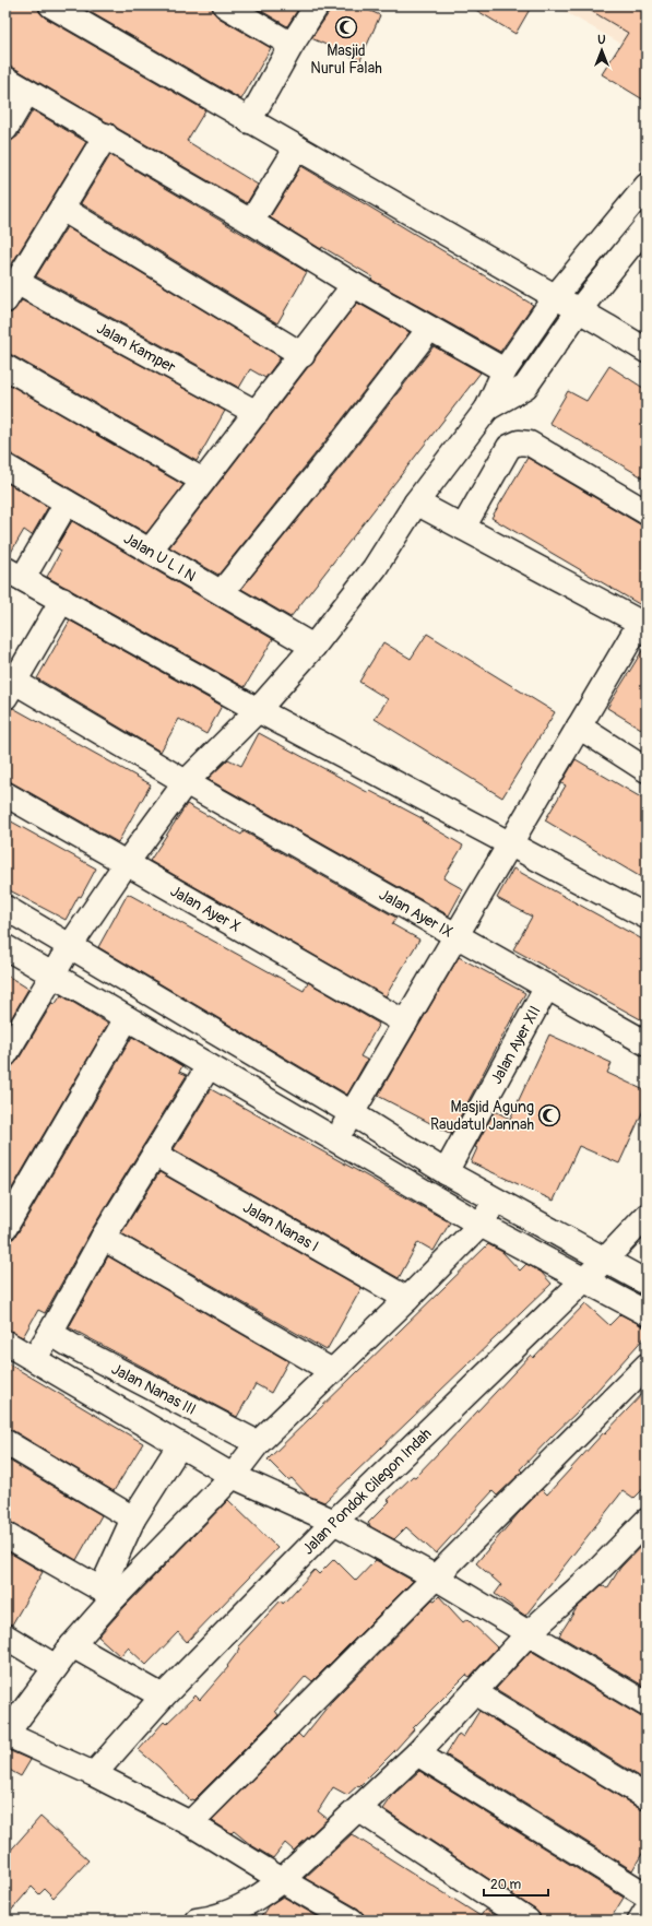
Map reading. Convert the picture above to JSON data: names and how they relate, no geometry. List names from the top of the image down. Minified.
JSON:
{"streets":{"street":["Jalan Kamper","Jalan U L I N","Jalan Ayer X","Jalan Ayer IX","Jalan Ayer XII","Jalan Nanas I","Jalan Nanas III","Jalan Pondok Cilegon Indah"]},"crossings":[["Jalan Ayer IX","Jalan Ayer XII"]],"places":{"mosque":["Masjid Nurul Falah","Masjid Agung Raudatul Jannah"]},"scale_bar":"20 m","north":"top"}
